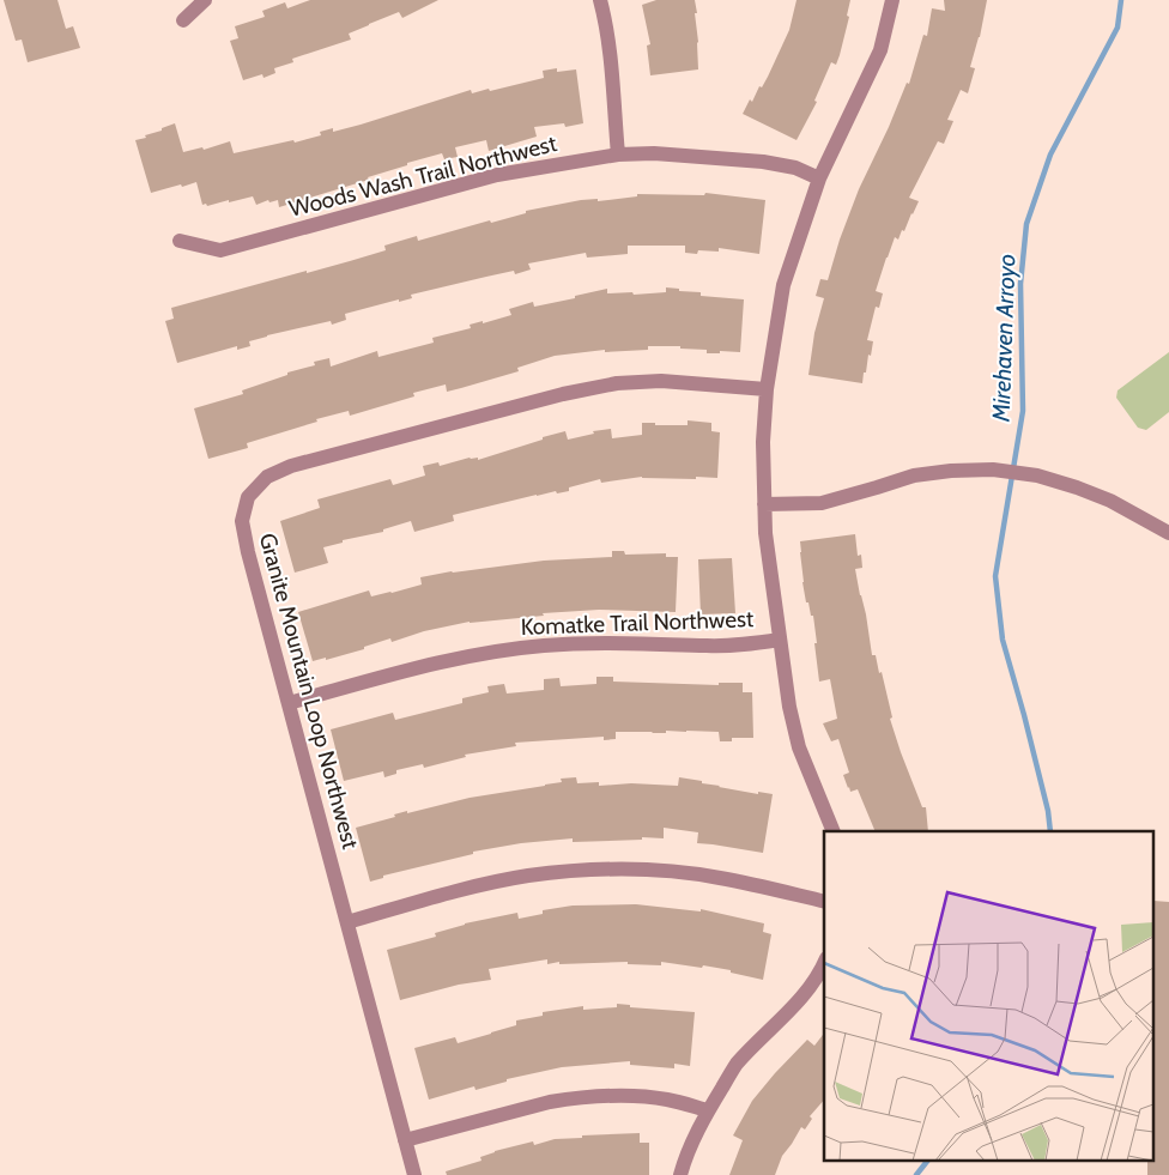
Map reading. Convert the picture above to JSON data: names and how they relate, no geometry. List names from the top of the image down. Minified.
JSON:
{"streets":{"street":["Woods Wash Trail Northwest","Komatke Trail Northwest","Granite Mountain Loop Northwest"]},"crossings":[["Komatke Trail Northwest","Granite Mountain Loop Northwest"]],"water":["Mirehaven Arroyo"]}
